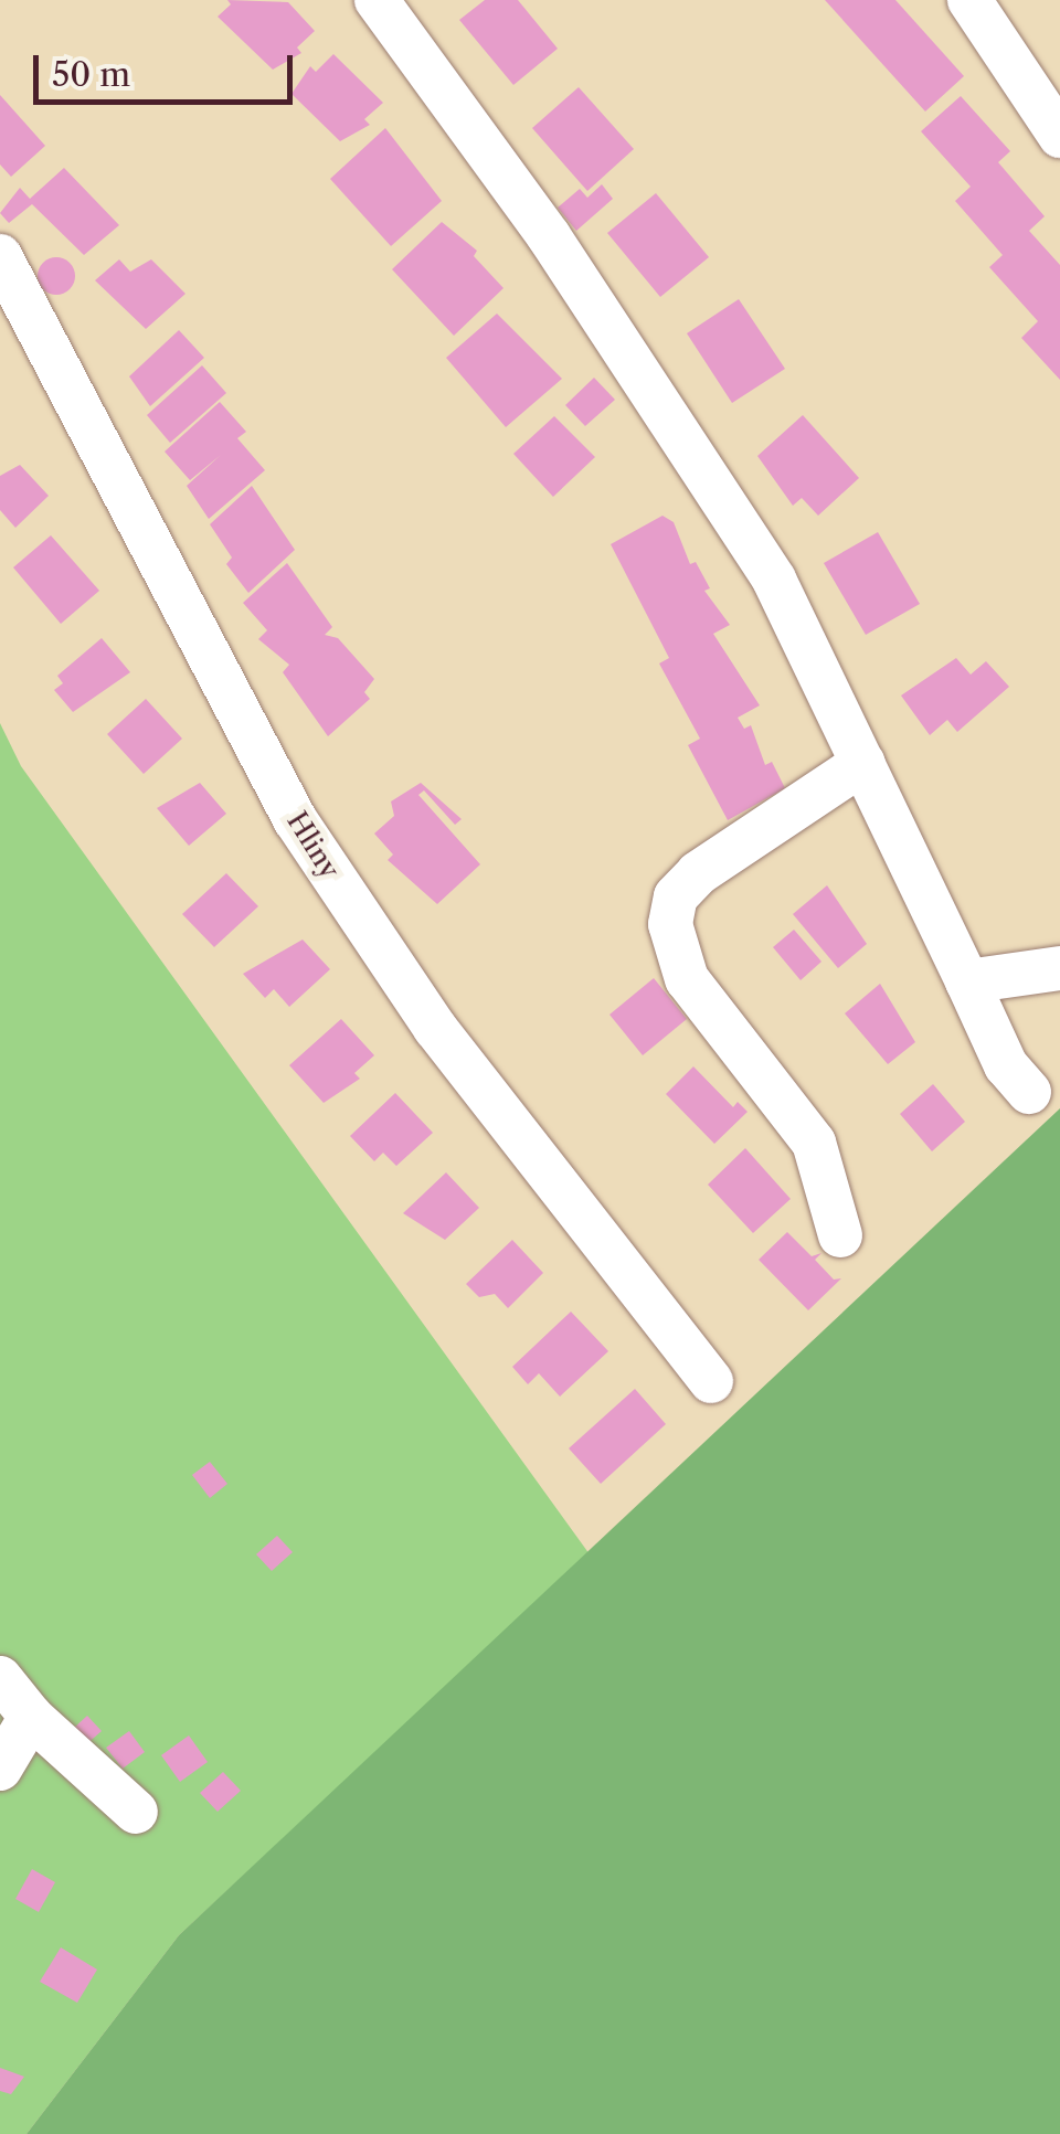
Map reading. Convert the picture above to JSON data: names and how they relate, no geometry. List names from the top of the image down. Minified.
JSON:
{"streets":{"street":["Hliny"]},"scale_bar":"50 m"}
